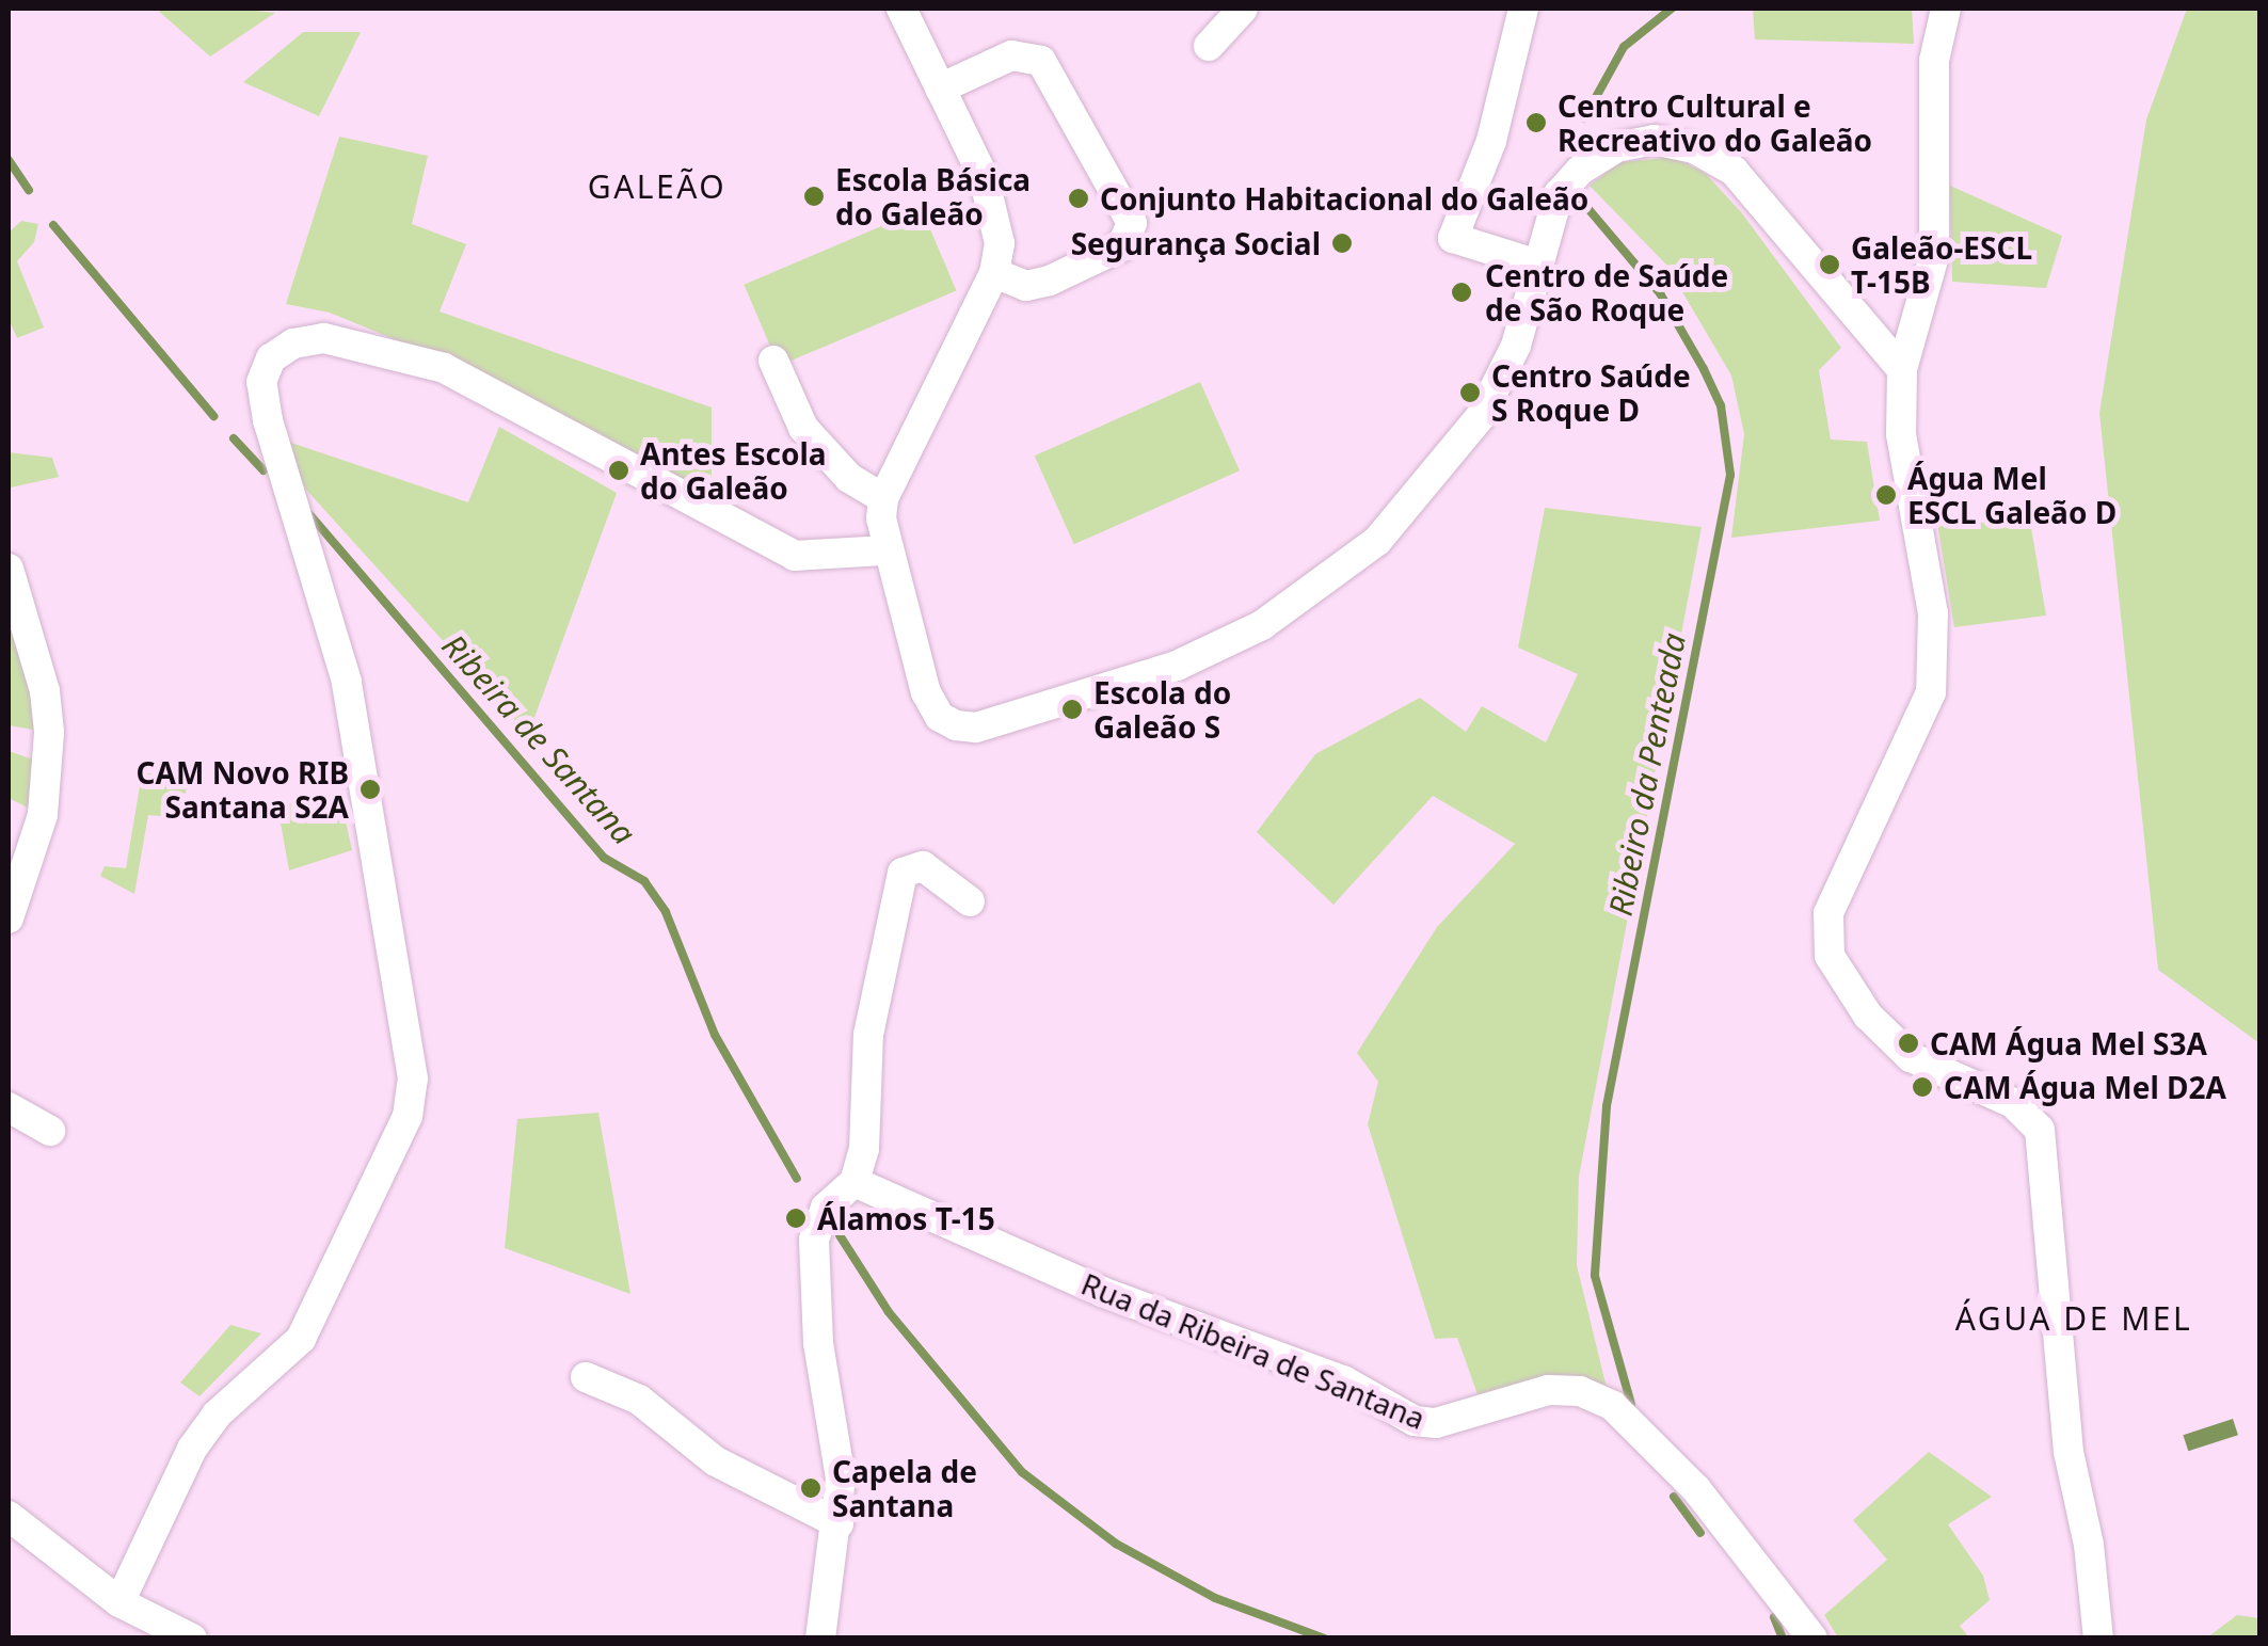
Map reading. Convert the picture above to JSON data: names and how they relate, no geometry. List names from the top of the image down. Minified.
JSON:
{"streets":{"street":["Rua da Ribeira de Santana"]},"districts":["GALEÃO","ÁGUA DE MEL"],"water":["Ribeira de Santana","Ribeiro da Penteada"],"places":["Centro Cultural e Recreativo do Galeão","Escola Básica do Galeão","Conjunto Habitacional do Galeão","Segurança Social","Galeão-ESCL T-15B","Centro de Saúde de São Roque","Centro Saúde S Roque D","Antes Escola do Galeão","Água Mel ESCL Galeão D","Escola do Galeão S","CAM Novo RIB Santana S2A","CAM Água Mel S3A","CAM Água Mel D2A","Álamos T-15","Capela de Santana"]}
